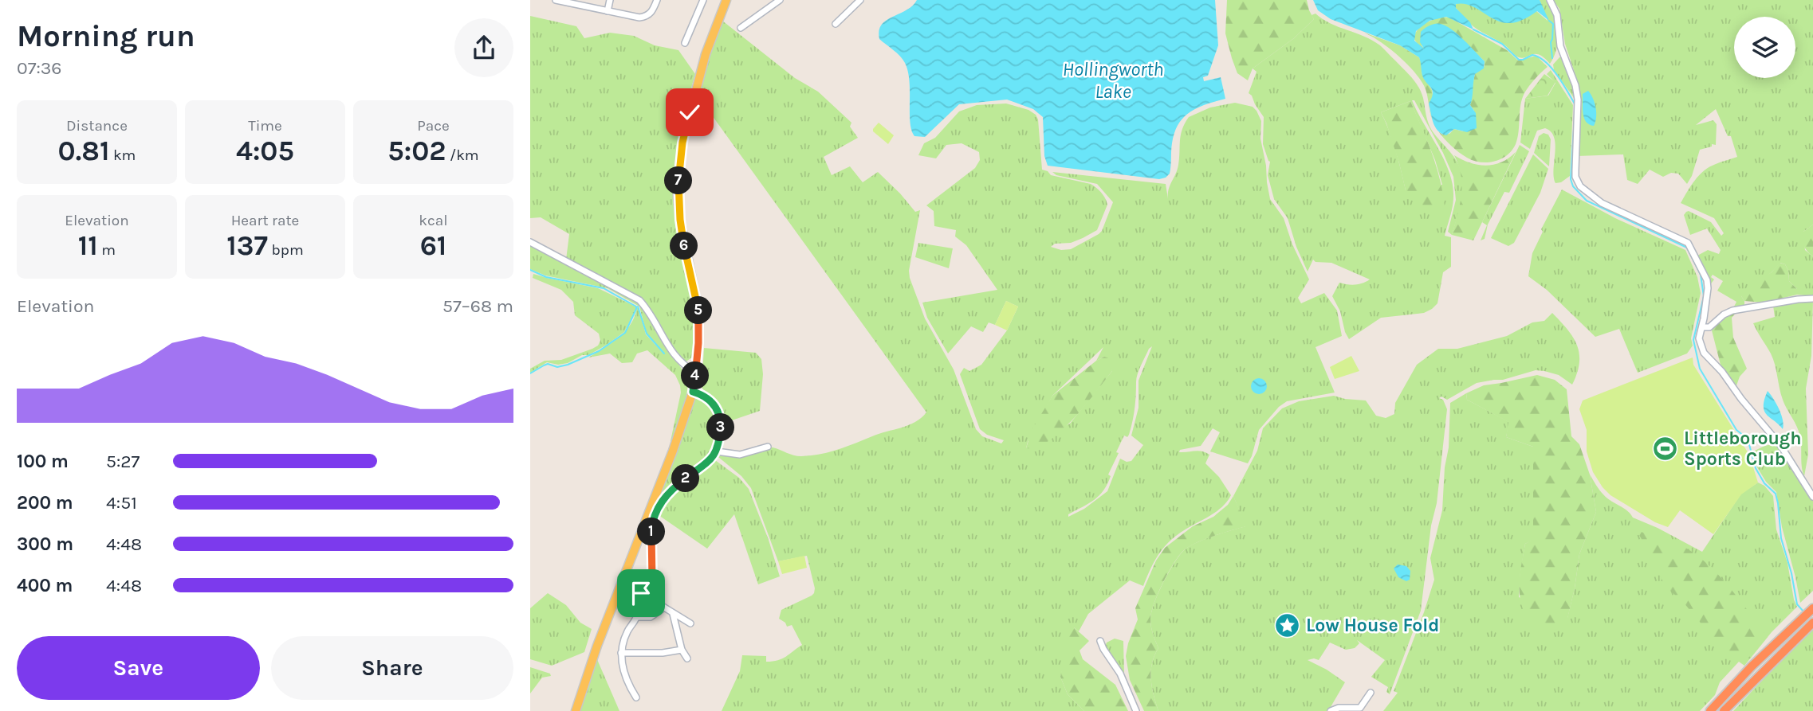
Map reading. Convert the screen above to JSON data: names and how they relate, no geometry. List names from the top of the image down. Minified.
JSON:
{"water":["Hollingworth Lake"],"places":{"sports":["Littleborough Sports Club"],"place":["Low House Fold"]},"page":{"heading":["Morning run","07:36"],"stats":[["Distance","0.81 km"],["Time","4:05"],["Pace","5:02 /km"],["Elevation","11 m"],["Heart rate","137 bpm"],["kcal","61"]],"pins":["7","6","5","4","3","2","1"],"chart":["Elevation","57–68 m"],"list":[{"name":"100 m","note":"5:27"},{"name":"200 m","note":"4:51"},{"name":"300 m","note":"4:48"},{"name":"400 m","note":"4:48"}],"buttons":["Save","Share"]}}
